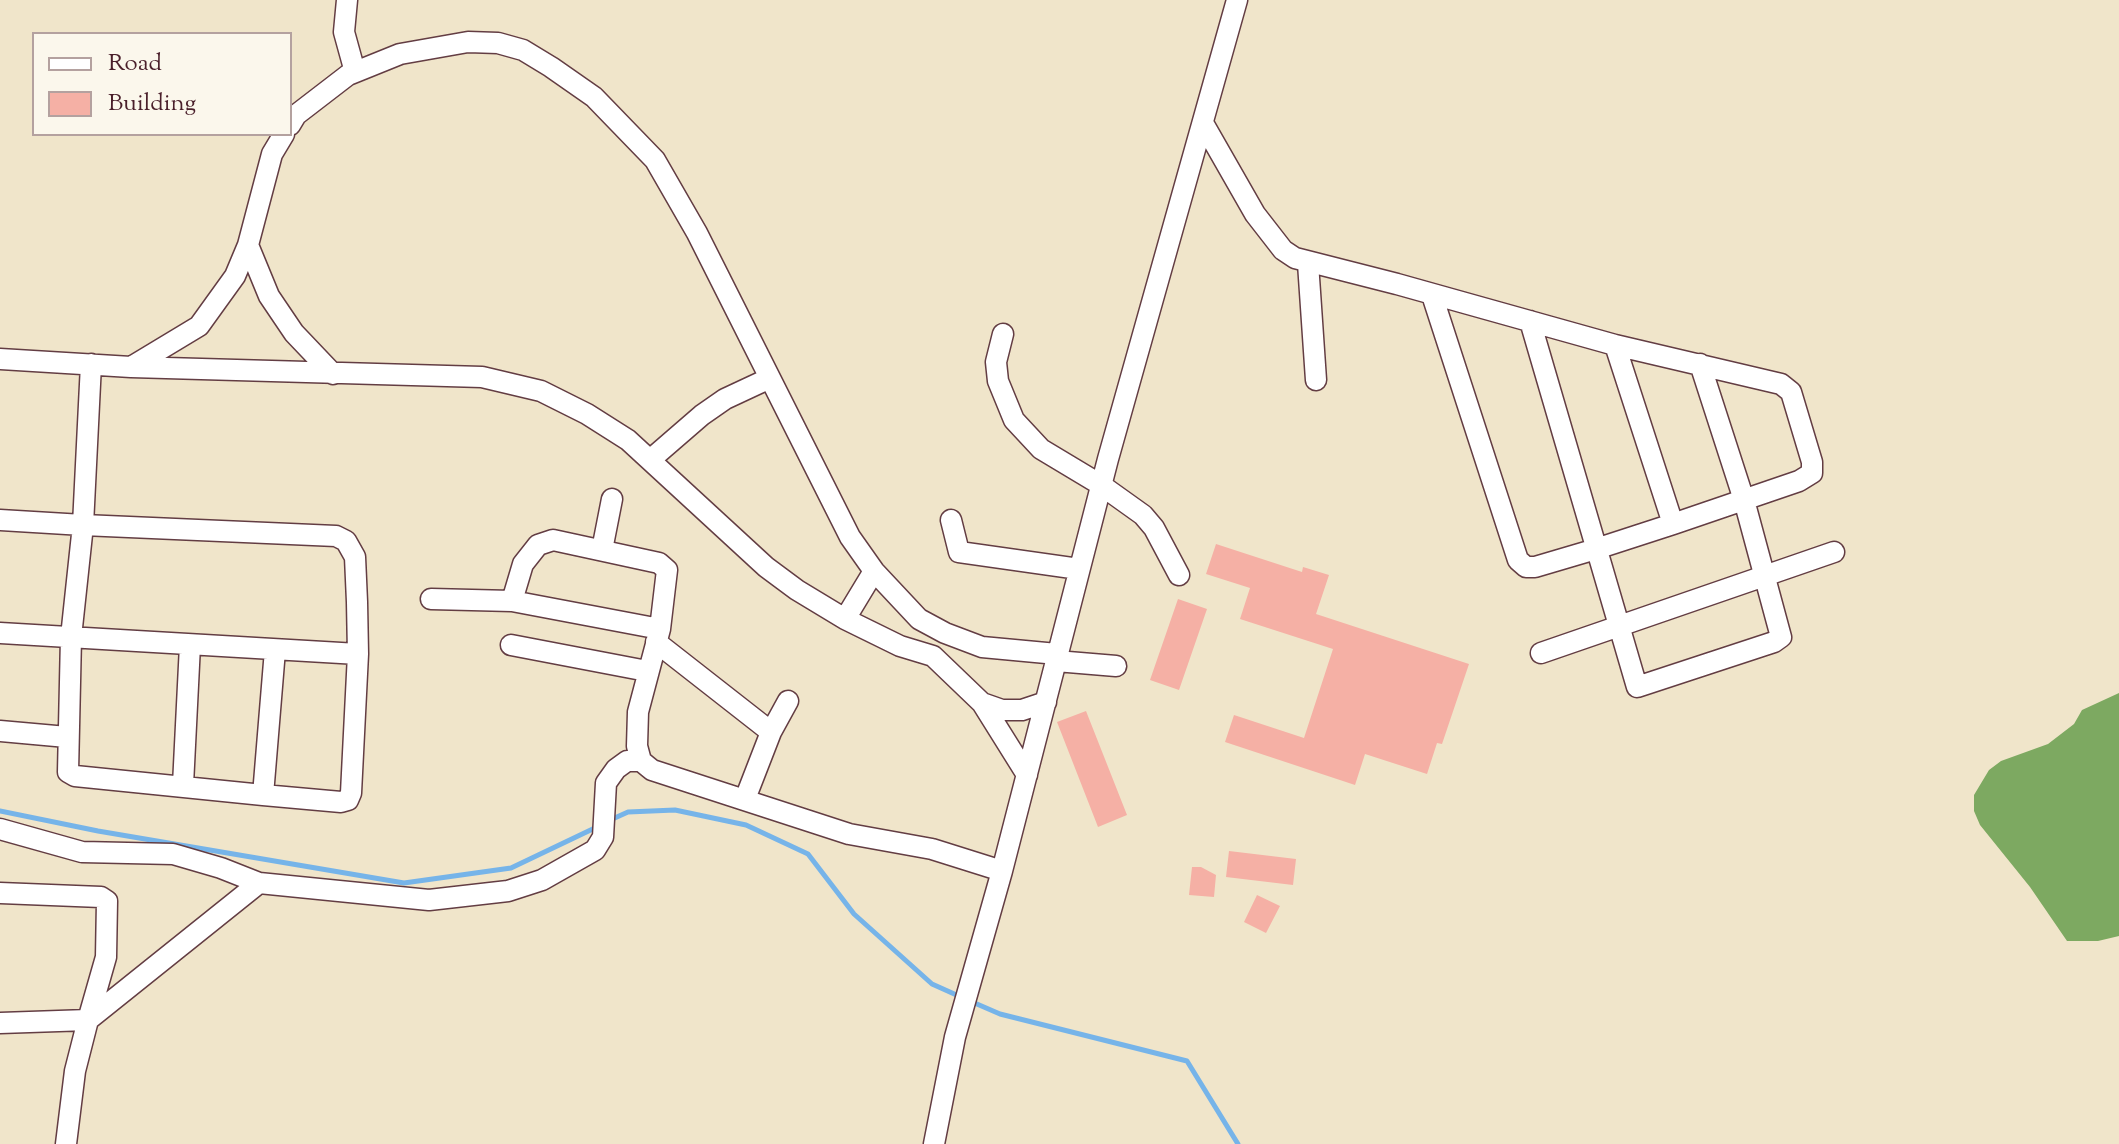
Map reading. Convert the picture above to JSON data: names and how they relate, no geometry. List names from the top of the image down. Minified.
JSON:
{"legend":["Road","Building"]}
